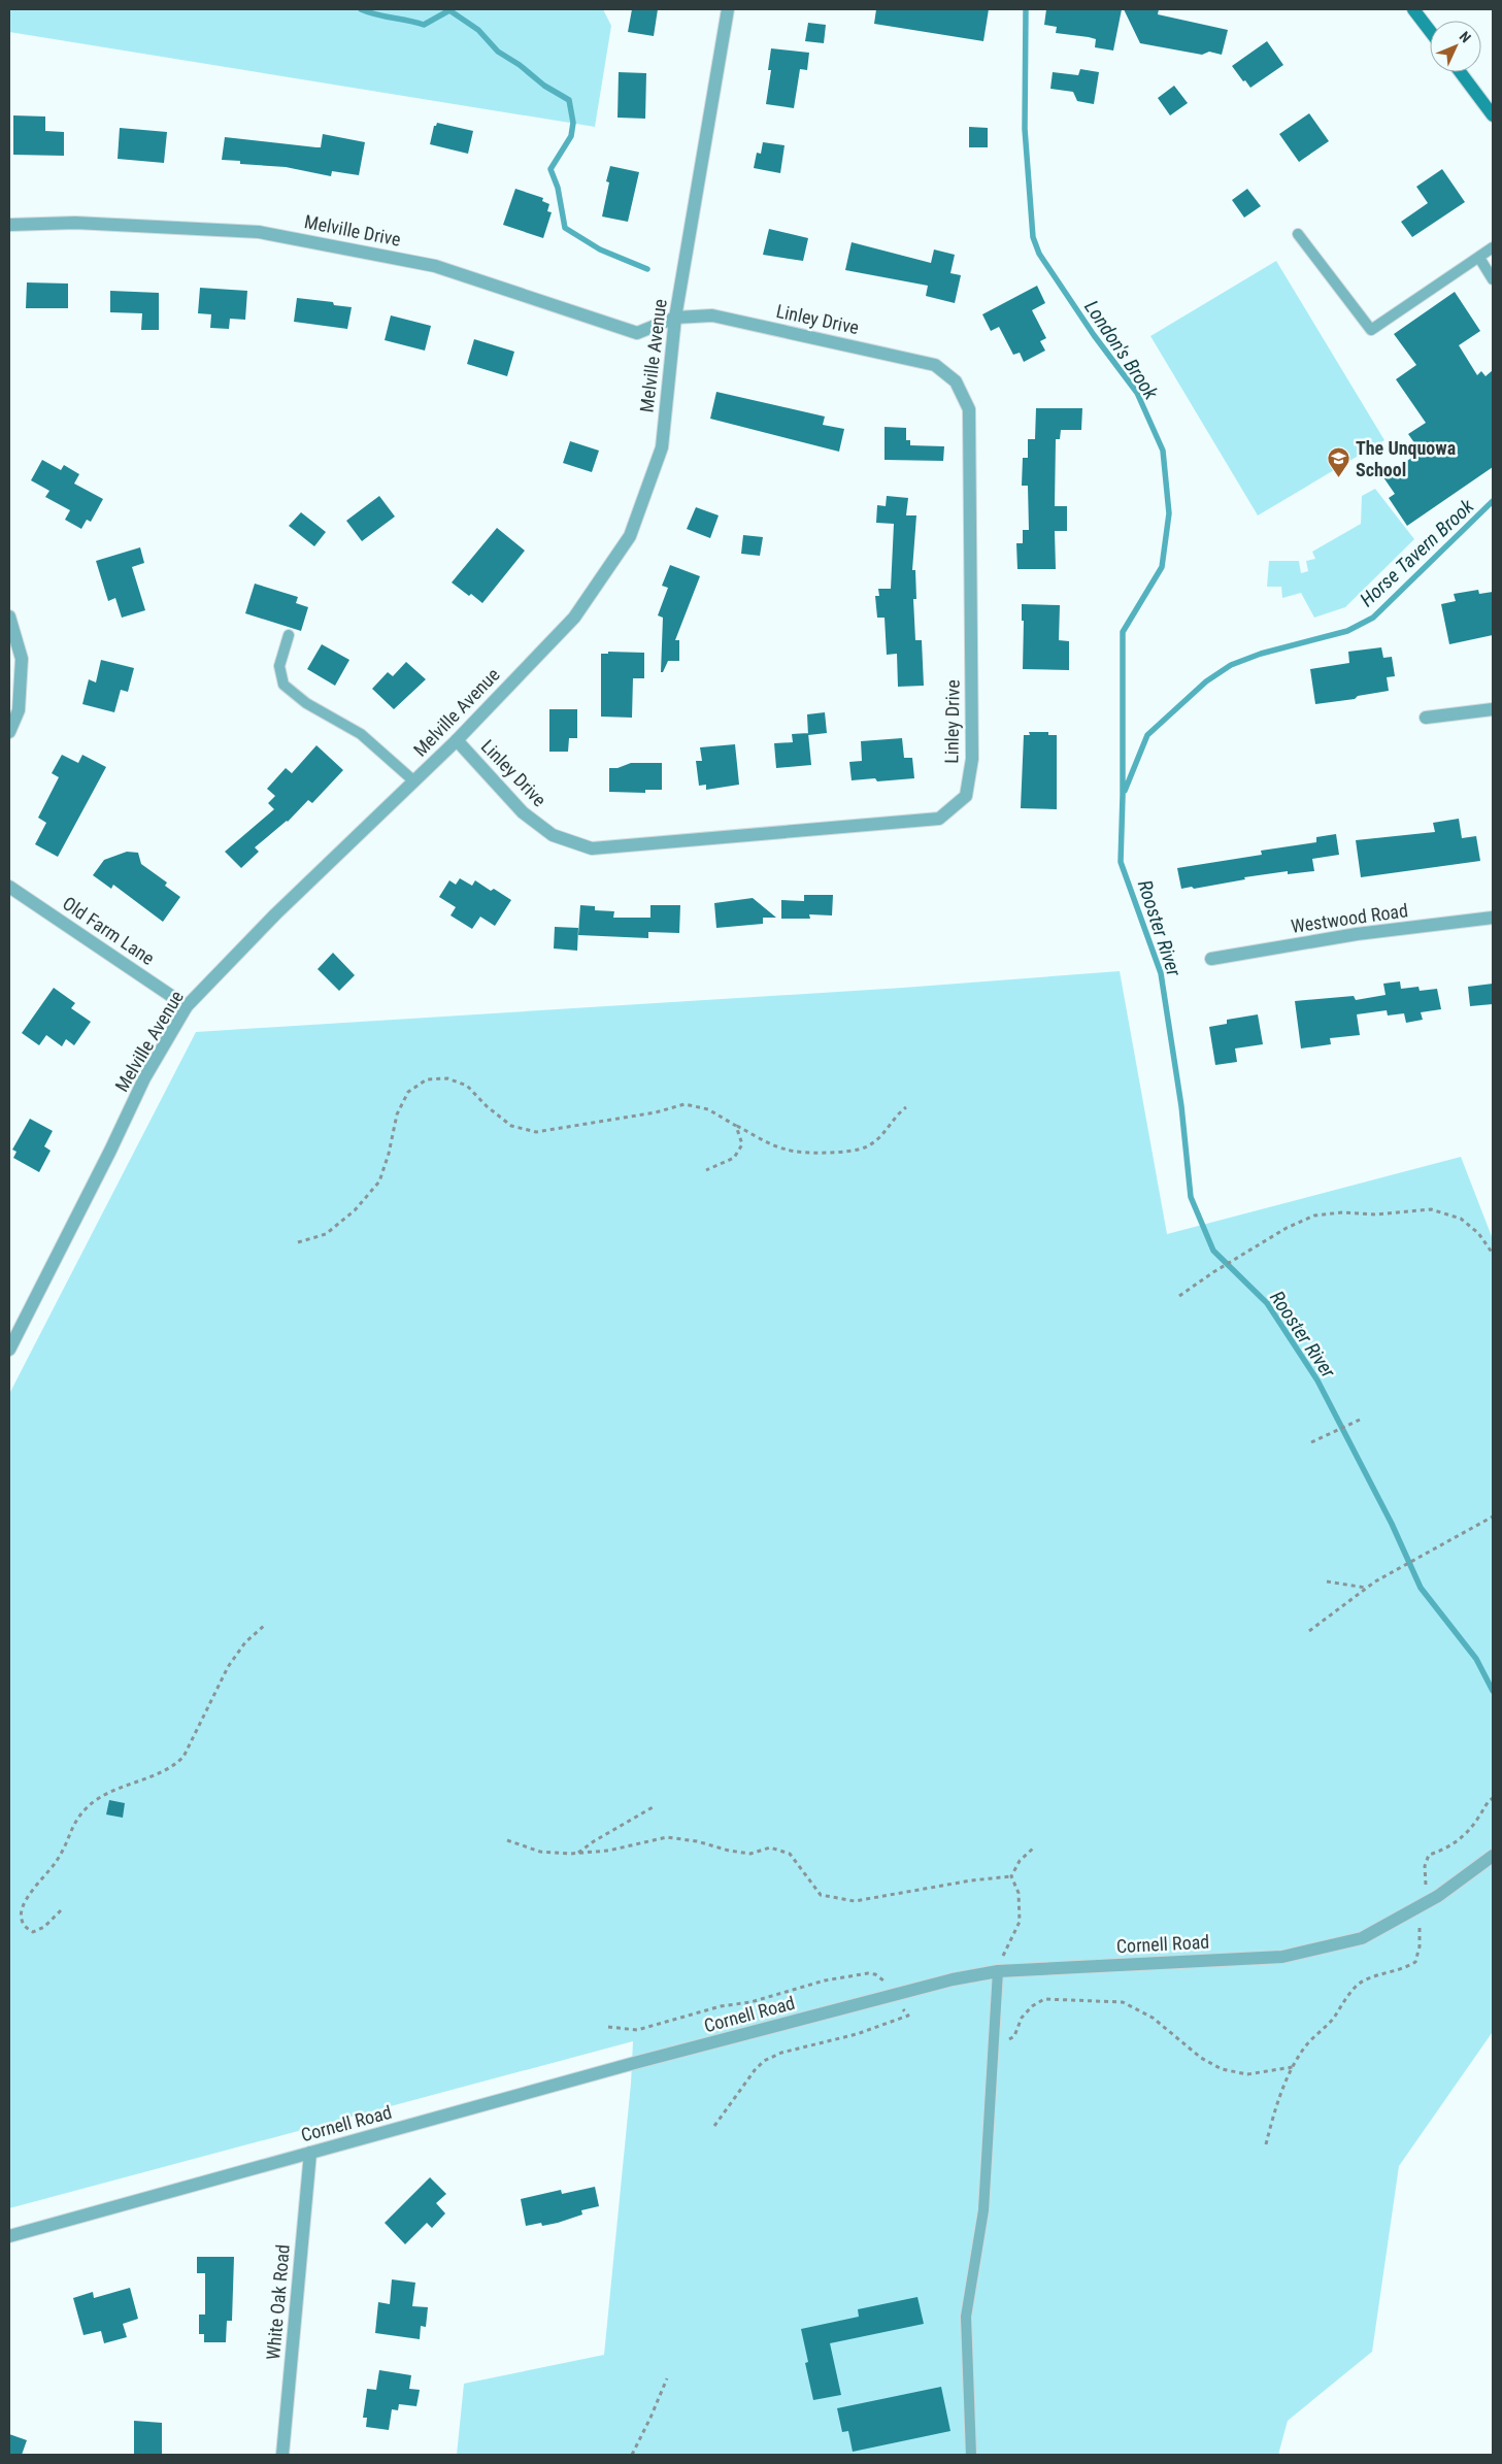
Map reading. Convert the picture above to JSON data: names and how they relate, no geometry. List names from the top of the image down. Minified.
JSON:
{"streets":{"street":["Melville Drive","Linley Drive","Melville Avenue","Westwood Road","Old Farm Lane","Cornell Road","White Oak Road"]},"crossings":[["Melville Drive","Linley Drive"],["Melville Drive","Melville Avenue"],["Linley Drive","Melville Avenue"],["Melville Avenue","Old Farm Lane"],["Cornell Road","White Oak Road"]],"water":["London's Brook","Horse Tavern Brook","Rooster River"],"places":{"school or university":["The Unquowa School"]},"north":"top right"}
